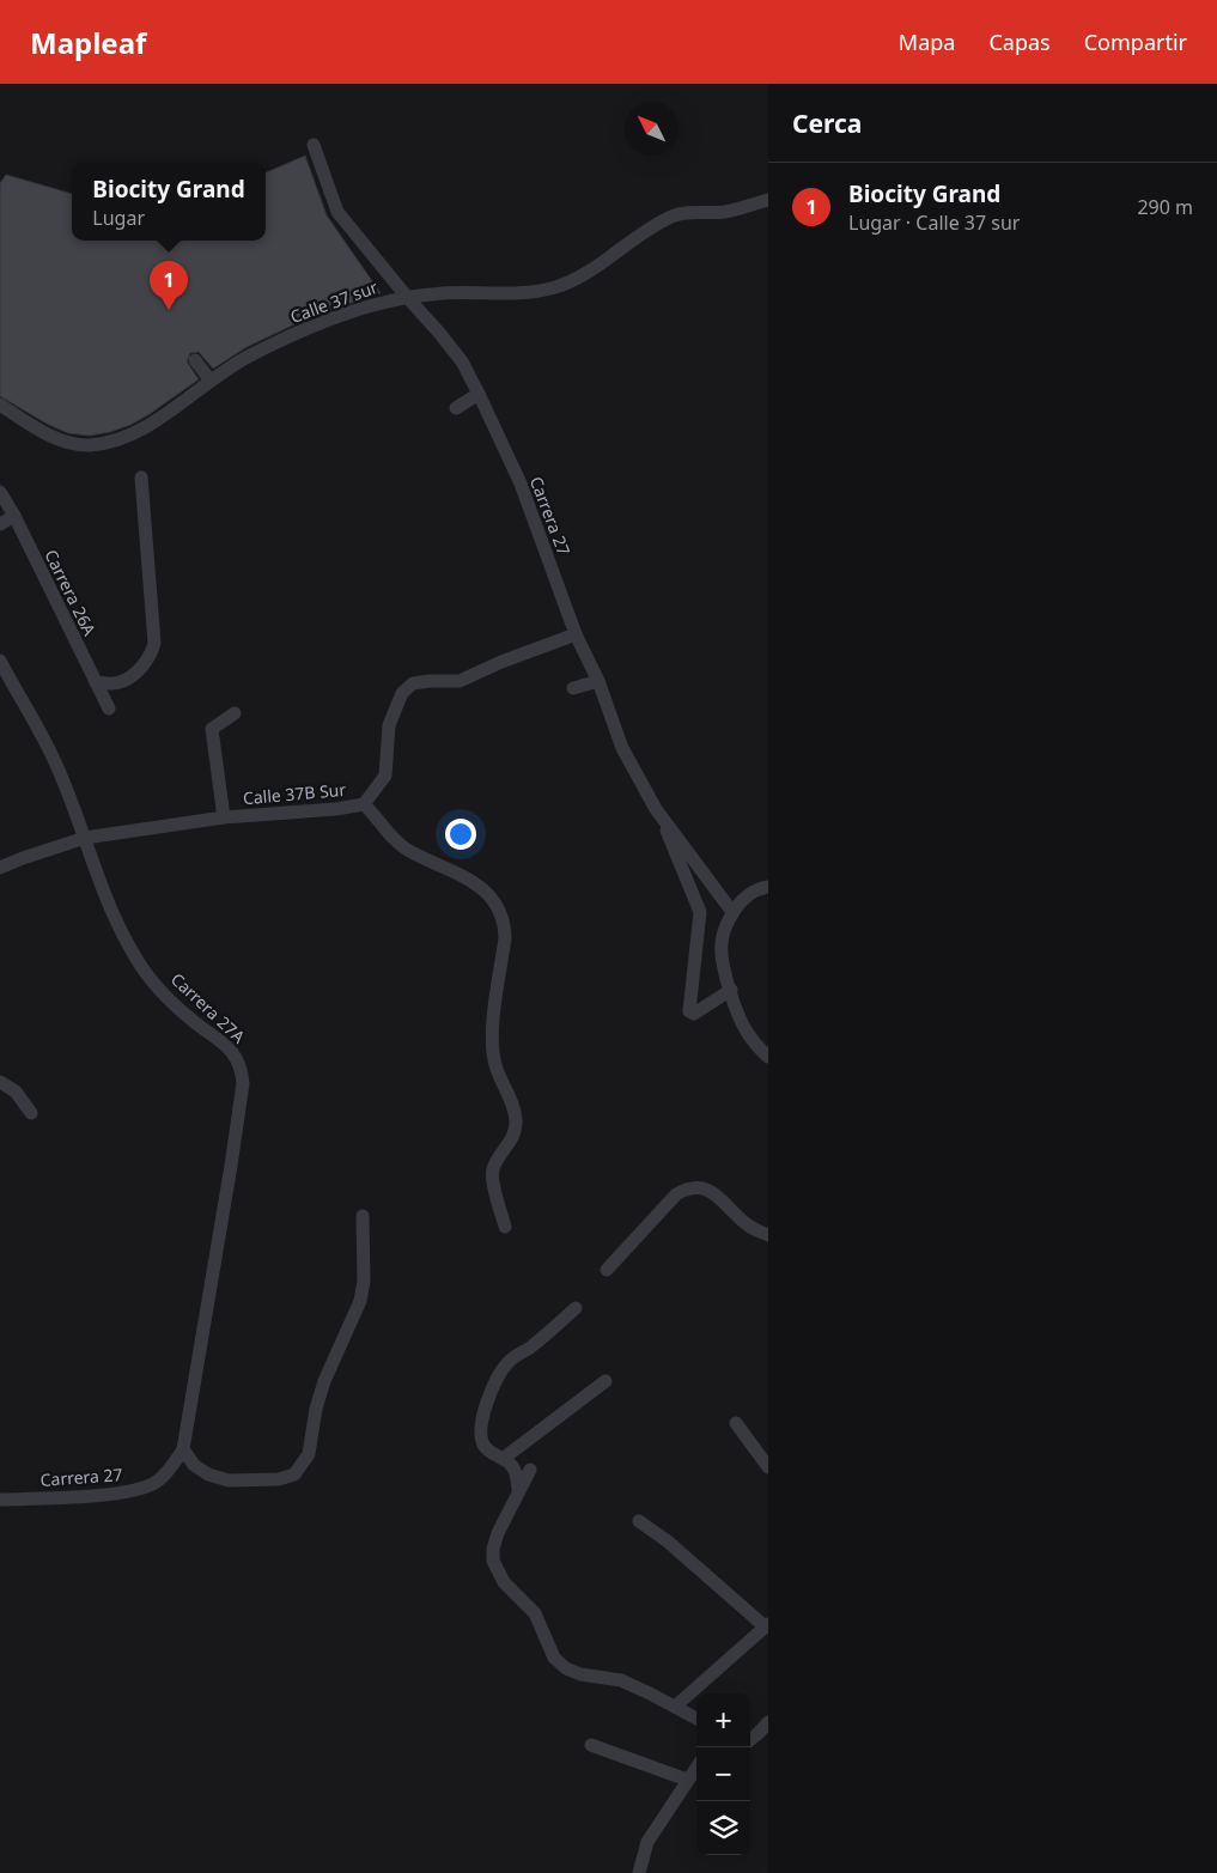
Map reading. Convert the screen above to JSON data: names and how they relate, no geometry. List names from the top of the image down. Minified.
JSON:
{"streets":{"street":["Calle 37 sur","Carrera 27","Carrera 26A","Calle 37B Sur","Carrera 27A"]},"crossings":[["Calle 37 sur","Carrera 27"],["Carrera 27","Calle 37B Sur"],["Carrera 27","Carrera 27A"],["Calle 37B Sur","Carrera 27A"]],"north":"top left","page":{"header":"Mapleaf","nav":["Mapa","Capas","Compartir"],"heading":"Cerca","list":[{"mark":"1","name":"Biocity Grand","note":"Lugar · Calle 37 sur","value":"290 m"}],"popup":["Biocity Grand","Lugar"],"pins":"1","map_buttons":["+","−"]}}
